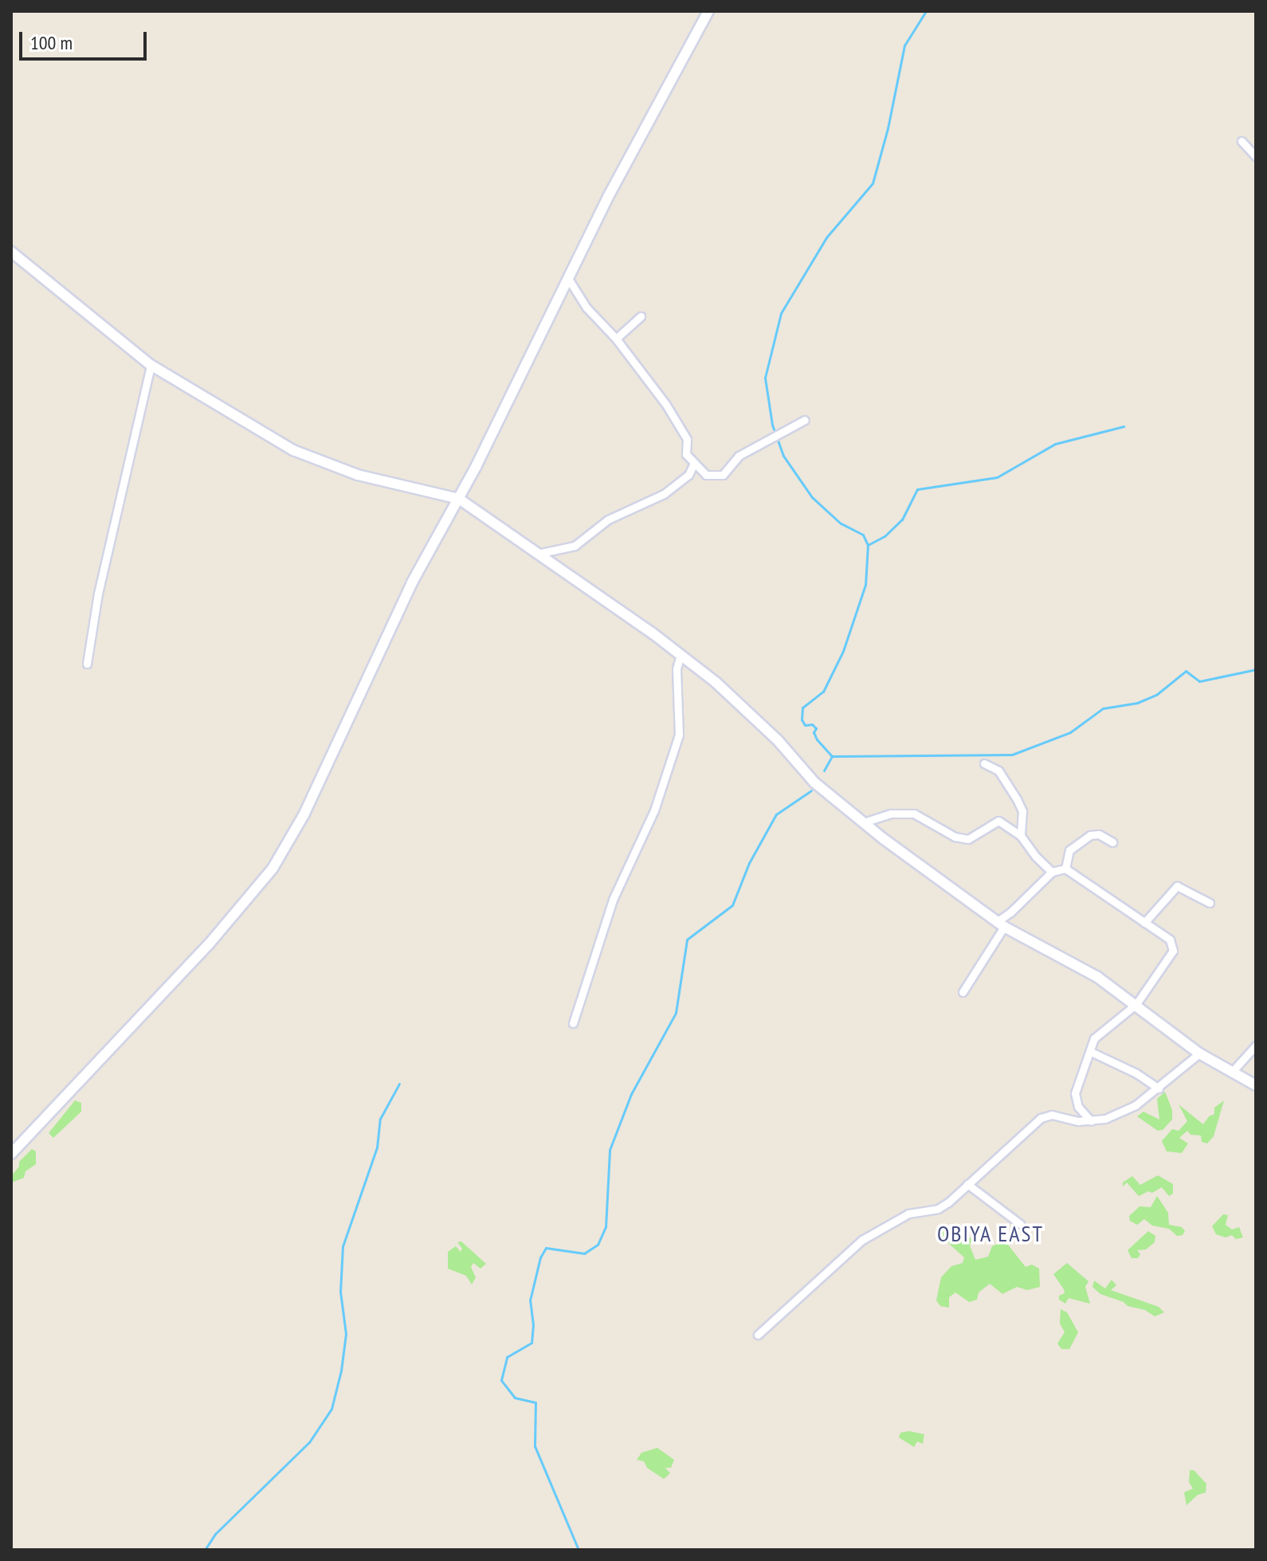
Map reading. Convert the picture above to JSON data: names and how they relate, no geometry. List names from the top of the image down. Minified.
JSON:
{"districts":["OBIYA EAST"],"scale_bar":"100 m"}
